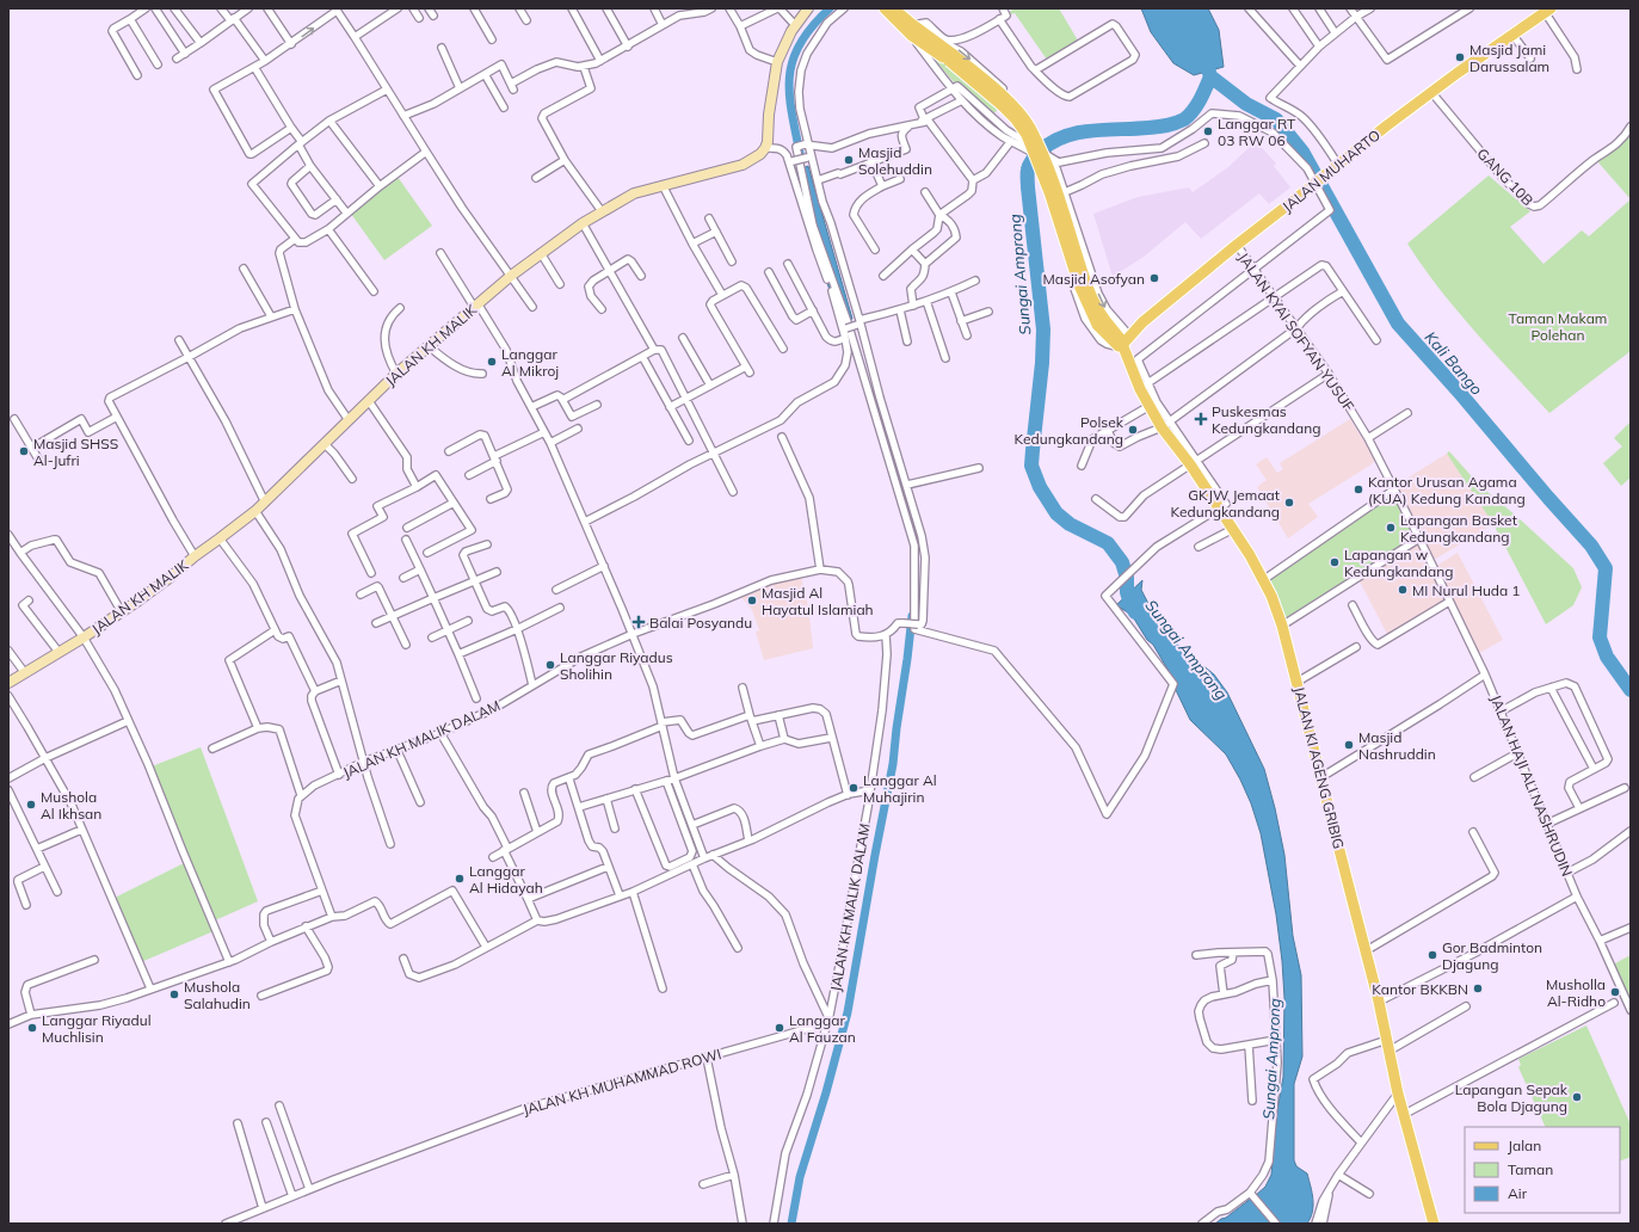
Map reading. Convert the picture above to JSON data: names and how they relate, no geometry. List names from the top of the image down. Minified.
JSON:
{"streets":{"main road":["JALAN MUHARTO","JALAN KI AGENG GRIBIG"],"street":["GANG 10B","JALAN KYAI SOFYAN YUSUF","JALAN KH MALIK","JALAN KH MALIK DALAM","JALAN HAJI ALI NASHRUDIN","JALAN KH MUHAMMAD ROWI"]},"crossings":[["JALAN MUHARTO","GANG 10B"],["JALAN MUHARTO","JALAN KYAI SOFYAN YUSUF"],["JALAN MUHARTO","JALAN KI AGENG GRIBIG"],["JALAN KYAI SOFYAN YUSUF","JALAN HAJI ALI NASHRUDIN"],["JALAN KH MALIK DALAM","JALAN KH MUHAMMAD ROWI"]],"water":["Sungai Amprong","Kali Bango"],"parks":["Taman Makam Polehan"],"places":{"other":["Masjid Jami Darussalam","Langgar RT 03 RW 06","Masjid Solehuddin","Masjid Asofyan","Langgar Al Mikroj","Polsek Kedungkandang","Masjid SHSS Al-Jufri","Kantor Urusan Agama (KUA) Kedung Kandang","GKJW Jemaat Kedungkandang","Lapangan Basket Kedungkandang","Lapangan w Kedungkandang","MI Nurul Huda 1","Masjid Al Hayatul Islamiah","Langgar Riyadus Sholihin","Masjid Nashruddin","Langgar Al Muhajirin","Mushola Al Ikhsan","Langgar Al Hidayah","Gor Badminton Djagung","Kantor BKKBN","Musholla Al-Ridho","Mushola Salahudin","Langgar Riyadul Muchlisin","Langgar Al Fauzan","Lapangan Sepak Bola Djagung"],"health":["Puskesmas Kedungkandang","Balai Posyandu"]},"legend":["Jalan","Taman","Air"]}
